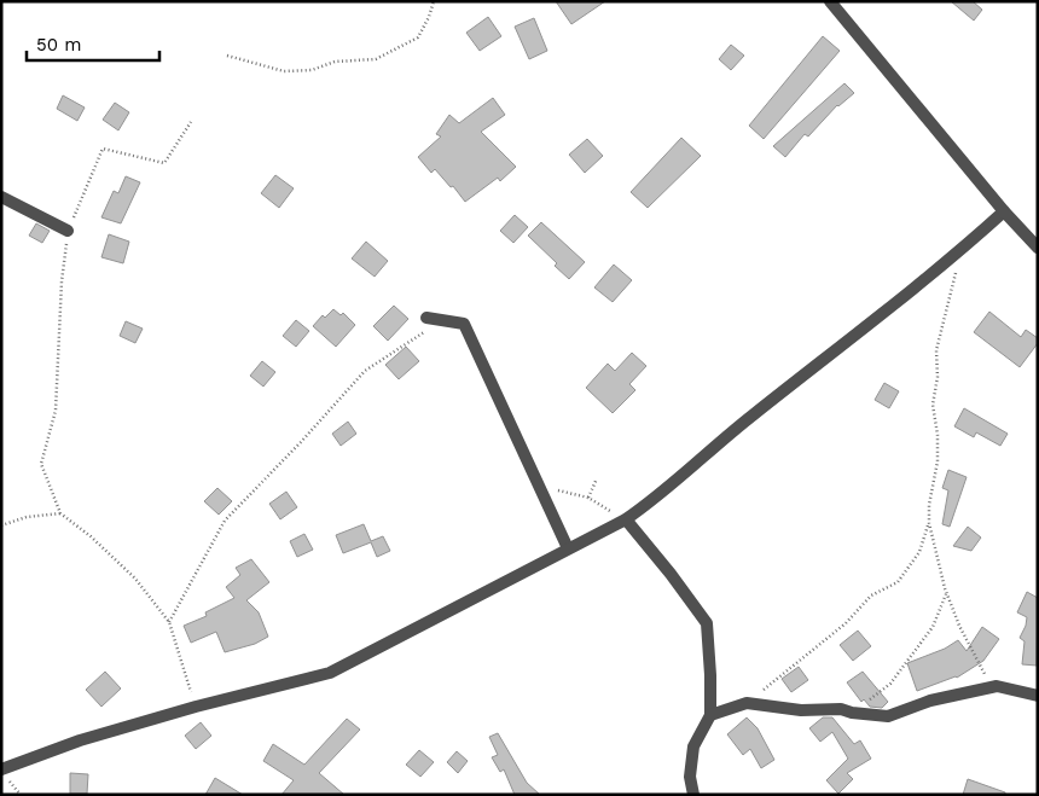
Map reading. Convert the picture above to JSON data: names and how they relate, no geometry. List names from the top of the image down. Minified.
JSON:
{"scale_bar":"50 m"}
